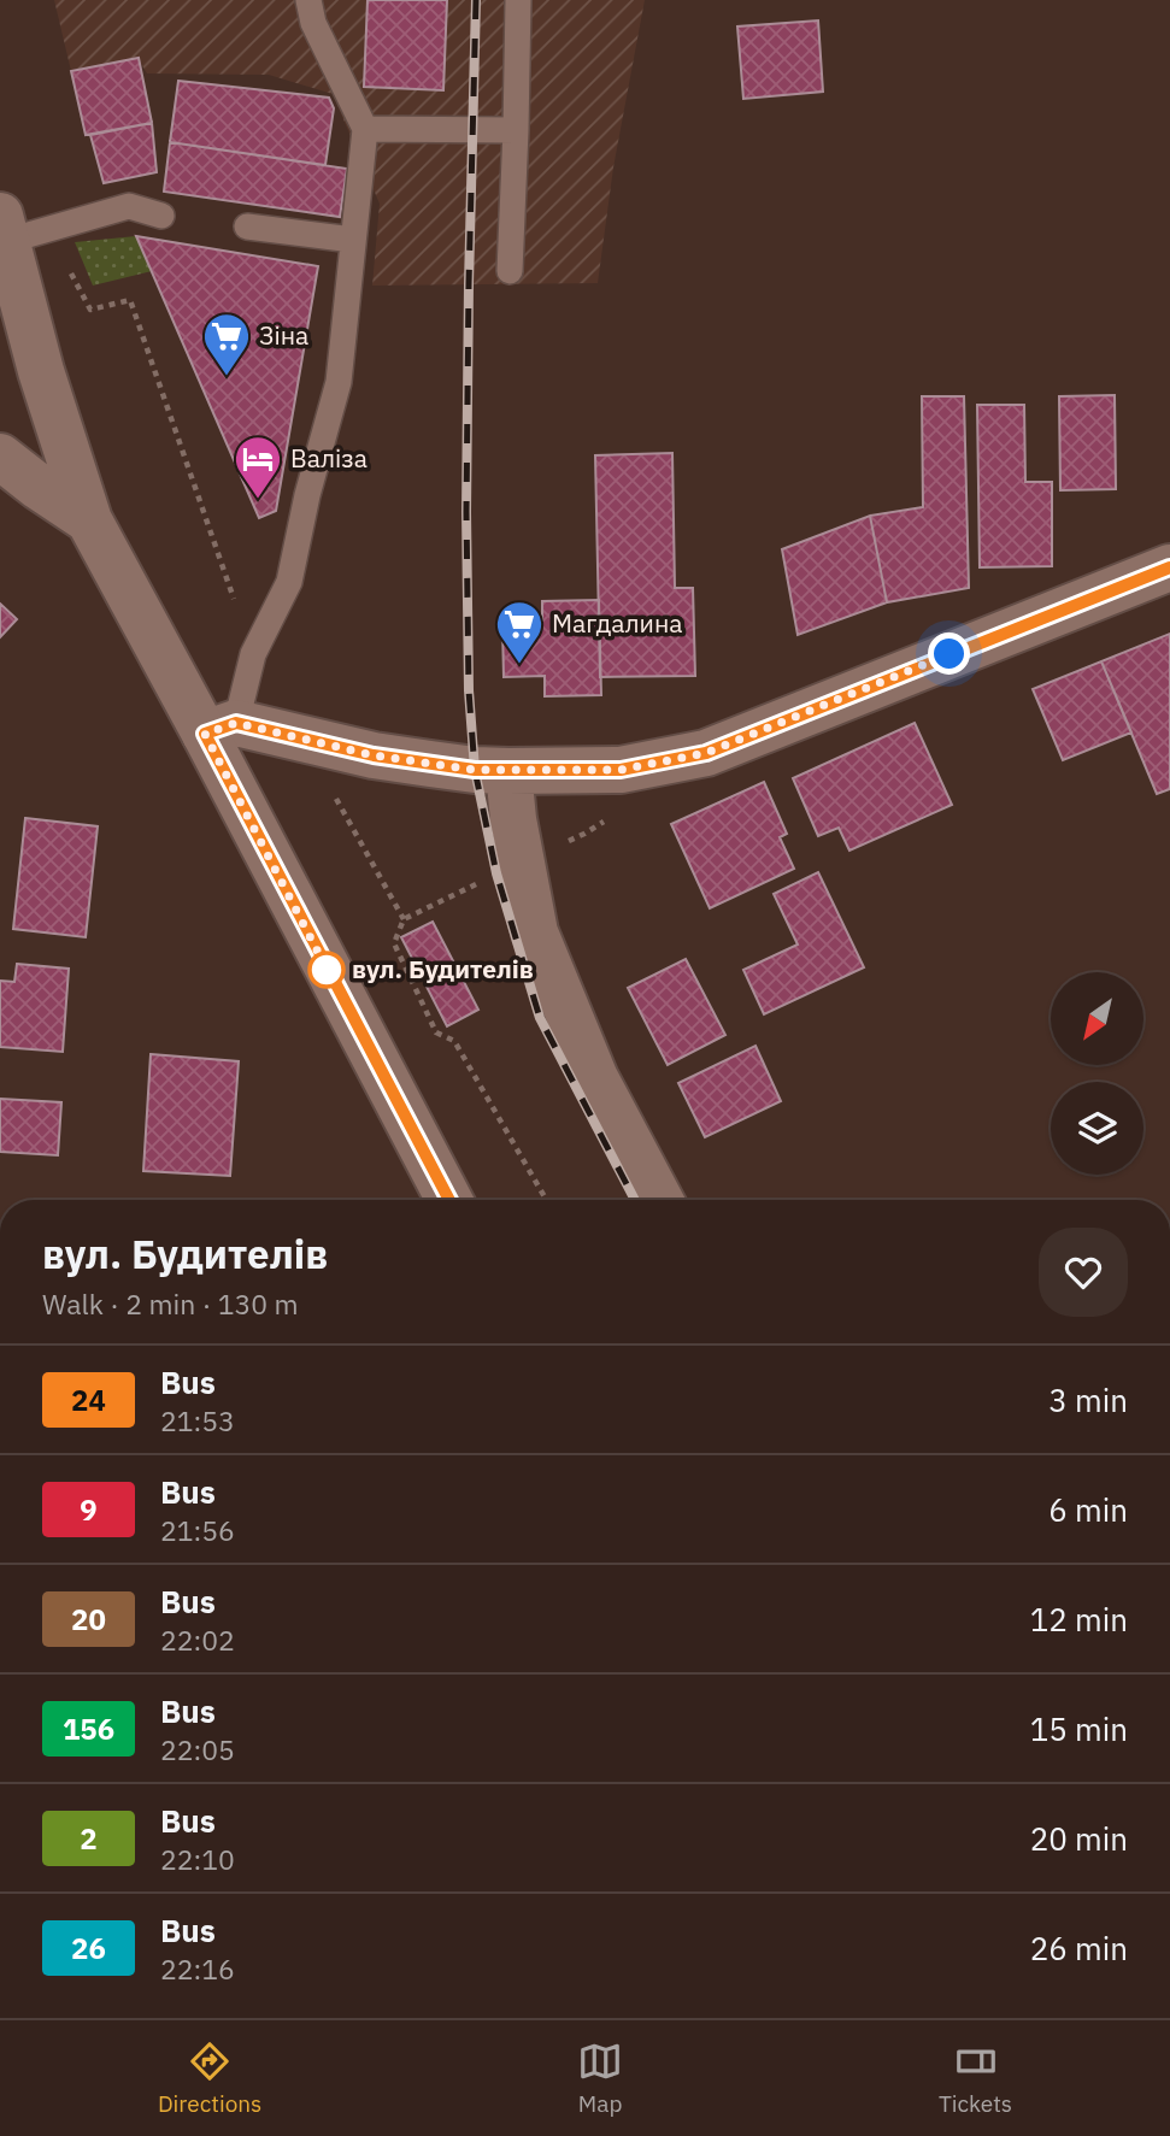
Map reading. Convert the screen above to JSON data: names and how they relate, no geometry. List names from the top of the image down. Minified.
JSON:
{"places":{"supermarket":["Зіна","Магдалина"],"hotel":["Валіза"],"other":["вул. Будителів"]},"lines":["bus line 24"],"north":"bottom left","page":{"heading":["вул. Будителів","Walk · 2 min · 130 m"],"list":[{"mark":"24","name":"Bus","note":"21:53","value":"3 min"},{"mark":"9","name":"Bus","note":"21:56","value":"6 min"},{"mark":"20","name":"Bus","note":"22:02","value":"12 min"},{"mark":"156","name":"Bus","note":"22:05","value":"15 min"},{"mark":"2","name":"Bus","note":"22:10","value":"20 min"},{"mark":"26","name":"Bus","note":"22:16","value":"26 min"}],"tabs":["Directions","Map","Tickets"]}}
